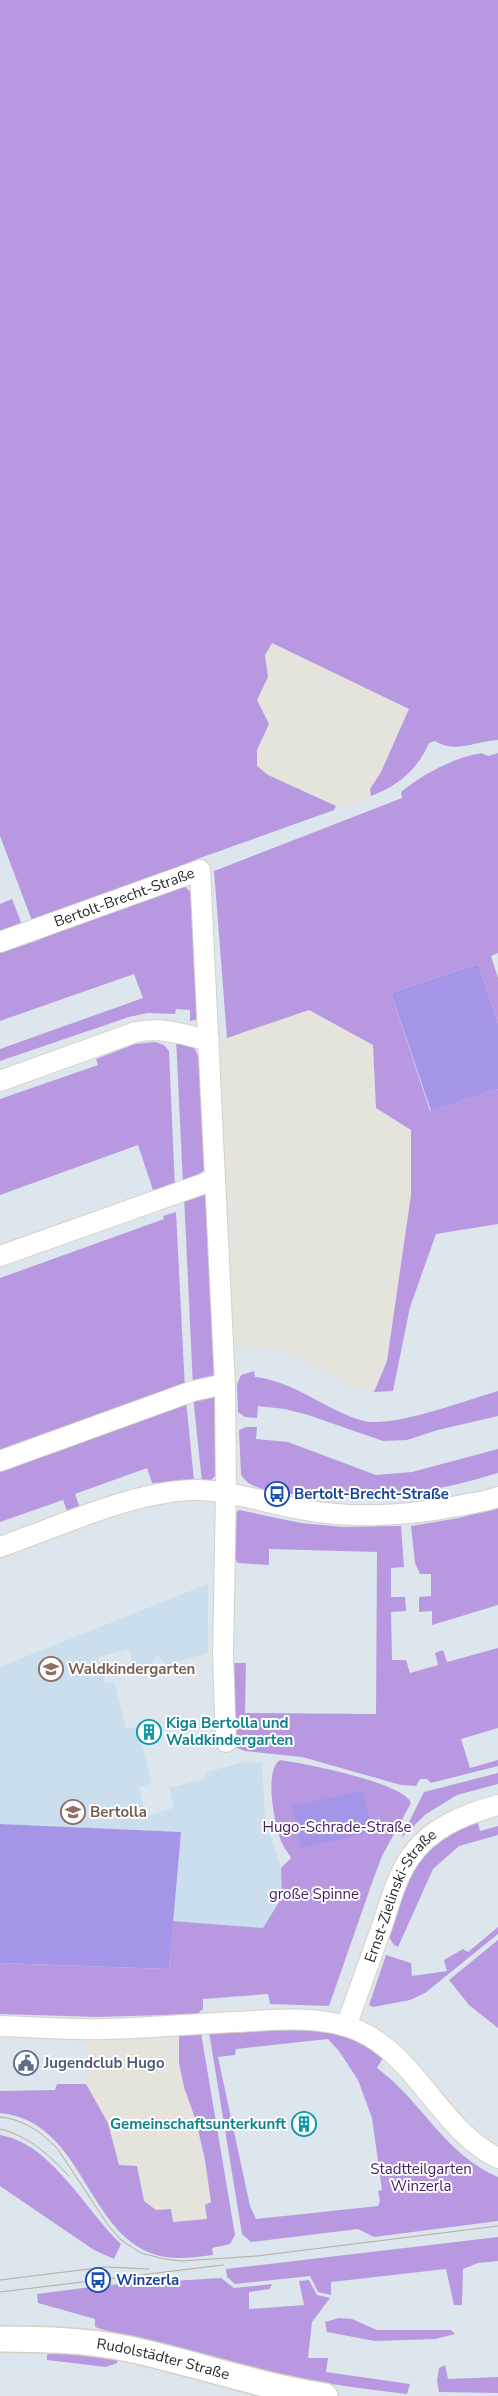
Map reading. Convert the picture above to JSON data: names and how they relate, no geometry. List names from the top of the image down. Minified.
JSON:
{"streets":{"street":["Bertolt-Brecht-Straße","Ernst-Zielinski-Straße","Rudolstädter Straße"]},"parks":["Hugo-Schrade-Straße","große Spinne","Stadtteilgarten Winzerla"],"places":{"bus stop":["Bertolt-Brecht-Straße","Winzerla"],"school or university":["Waldkindergarten","Bertolla"],"building":["Kiga Bertolla und Waldkindergarten","Gemeinschaftsunterkunft"],"public building":["Jugendclub Hugo"]}}
